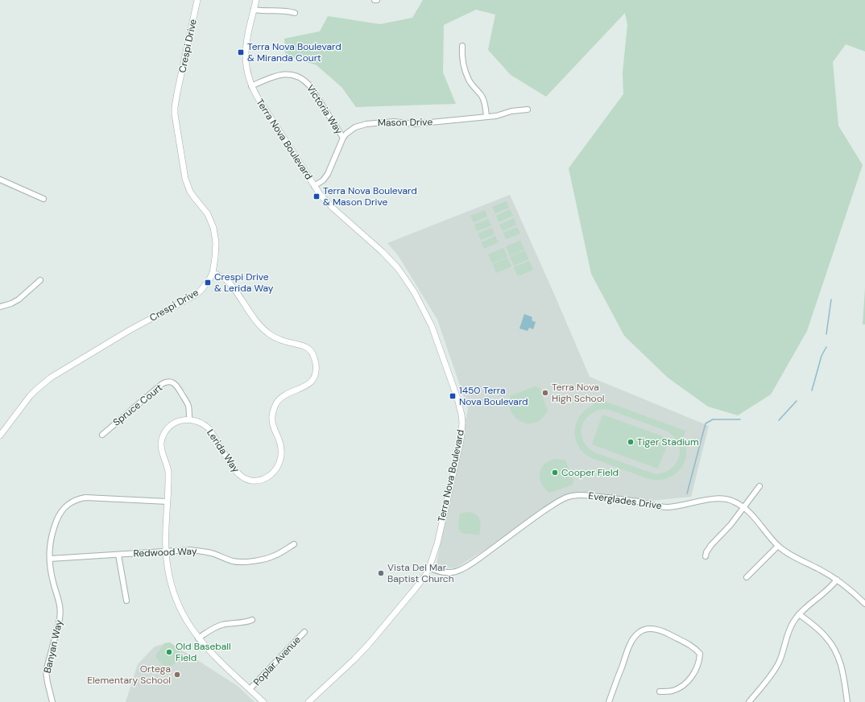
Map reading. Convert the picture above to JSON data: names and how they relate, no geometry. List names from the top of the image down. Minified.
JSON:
{"streets":{"street":["Crespi Drive","Victoria Way","Mason Drive","Terra Nova Boulevard","Spruce Court","Lerida Way","Everglades Drive","Redwood Way","Banyan Way","Poplar Avenue"]},"crossings":[["Crespi Drive","Lerida Way"],["Victoria Way","Mason Drive"],["Victoria Way","Terra Nova Boulevard"],["Mason Drive","Terra Nova Boulevard"],["Terra Nova Boulevard","Everglades Drive"],["Spruce Court","Lerida Way"],["Redwood Way","Banyan Way"]],"places":{"transit":["Terra Nova Boulevard & Miranda Court","Terra Nova Boulevard & Mason Drive","Crespi Drive & Lerida Way","1450 Terra Nova Boulevard"],"other":["Terra Nova High School","Tiger Stadium","Cooper Field","Vista Del Mar Baptist Church","Old Baseball Field","Ortega Elementary School"]}}
